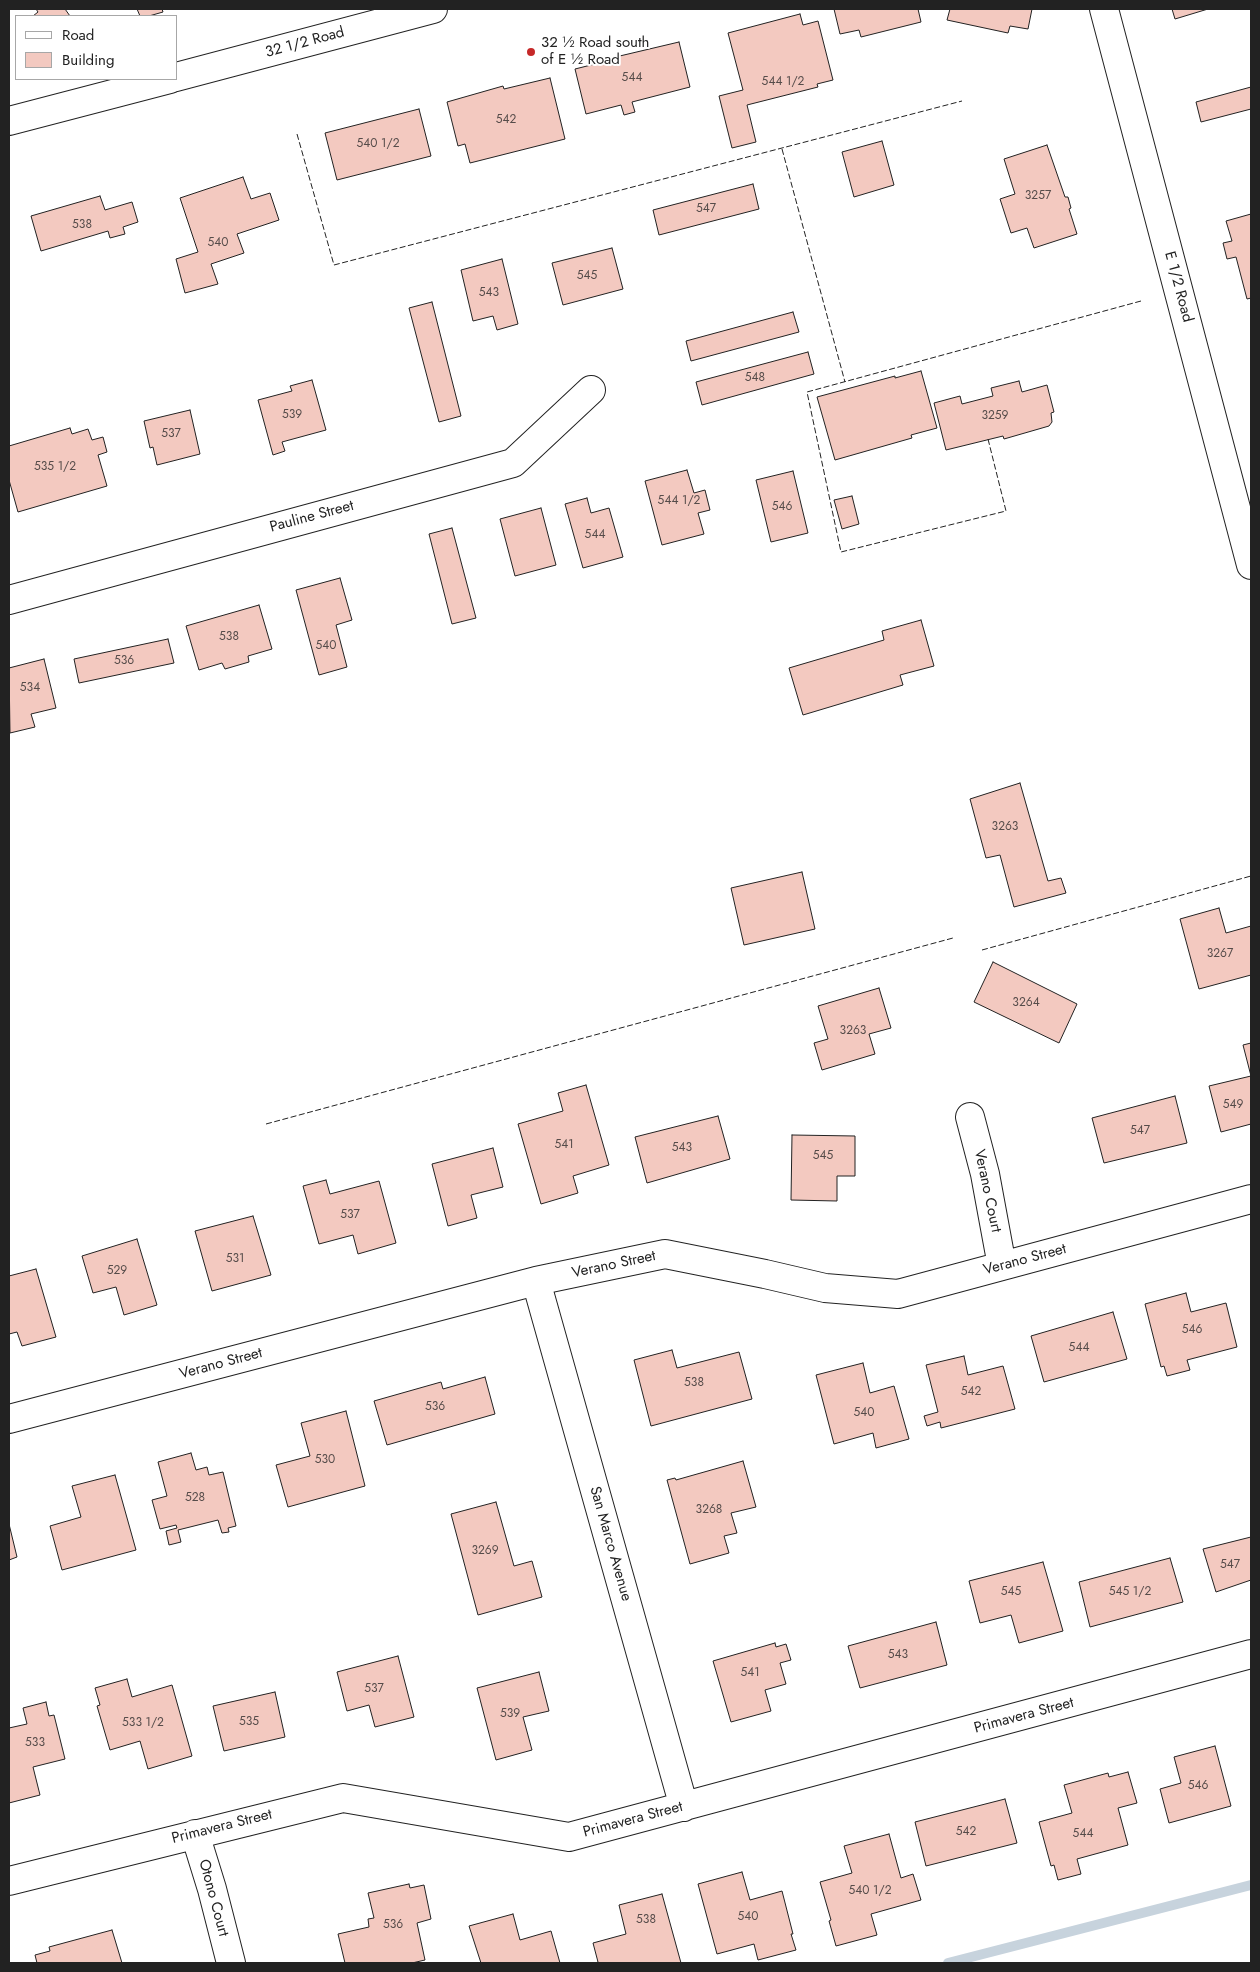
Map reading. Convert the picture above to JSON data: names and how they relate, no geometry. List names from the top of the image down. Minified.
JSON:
{"streets":{"street":["32 1/2 Road","E 1/2 Road","Pauline Street","Verano Court","Verano Street","San Marco Avenue","Primavera Street","Otono Court"]},"crossings":[["Verano Court","Verano Street"],["Verano Street","San Marco Avenue"],["San Marco Avenue","Primavera Street"],["Primavera Street","Otono Court"]],"places":["32 ½ Road south of E ½ Road"],"house_numbers":["544","544 1/2","542","540 1/2","3257","547","538","540","545","543","548","539","3259","537","535 1/2","544 1/2","546","544","538","540","536","534","3263","3267","3264","3263","549","547","541","543","545","537","531","529","546","544","538","542","536","540","530","528","3268","3269","547","545","545 1/2","543","541","537","539","535","533 1/2","533","546","542","544","540 1/2","540","538","536"],"legend":["Road","Building"]}
